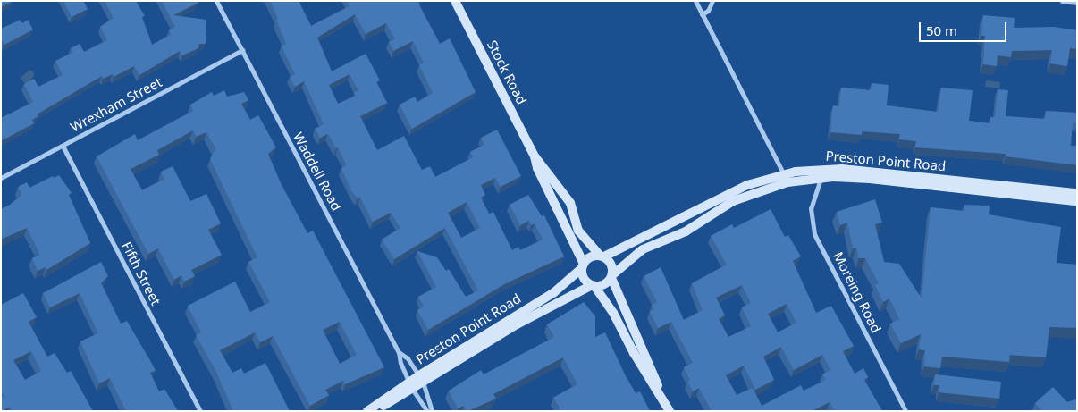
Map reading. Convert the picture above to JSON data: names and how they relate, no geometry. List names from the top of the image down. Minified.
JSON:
{"streets":{"main road":["Stock Road","Preston Point Road"],"street":["Wrexham Street","Waddell Road","Fifth Street","Moreing Road"]},"crossings":[["Stock Road","Preston Point Road"],["Wrexham Street","Waddell Road"],["Wrexham Street","Fifth Street"],["Preston Point Road","Waddell Road"],["Preston Point Road","Moreing Road"]],"scale_bar":"50 m"}
